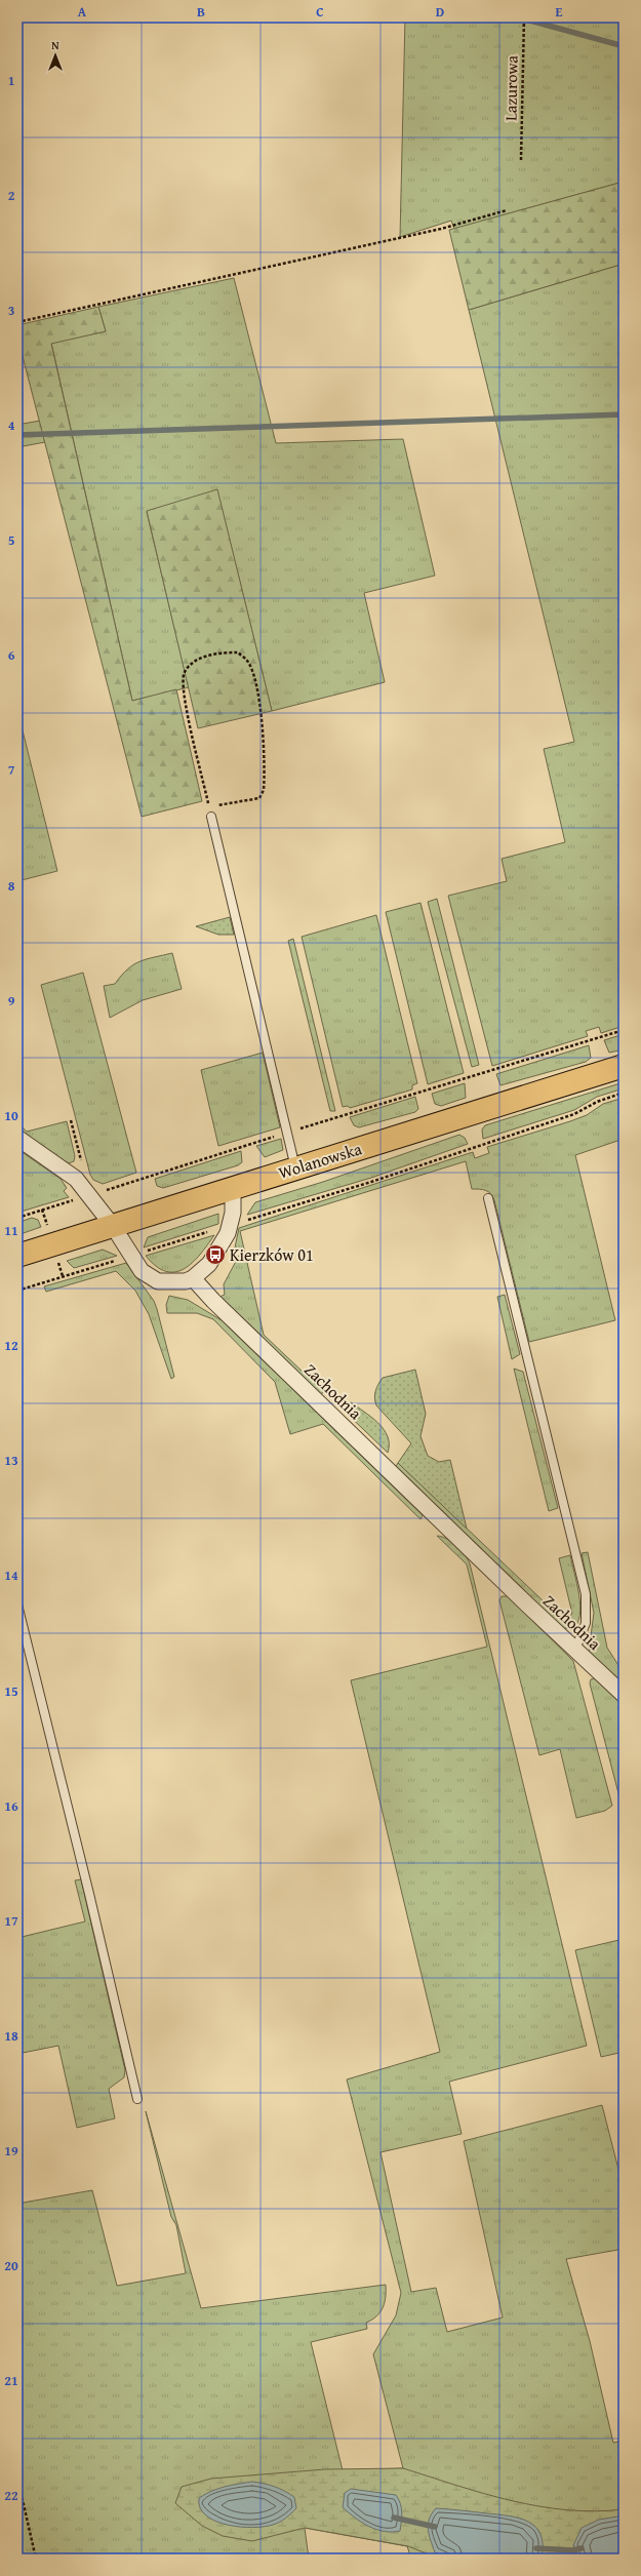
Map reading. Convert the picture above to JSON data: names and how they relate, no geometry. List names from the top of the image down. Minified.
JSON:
{"streets":{"main road":["Wolanowska"],"street":["Zachodnia"],"path":["Lazurowa"]},"places":{"bus stop":["Kierzków 01"]},"north":"top","grid":{"columns":["A","B","C","D","E"],"rows":["1","2","3","4","5","6","7","8","9","10","11","12","13","14","15","16","17","18","19","20","21","22"]}}
